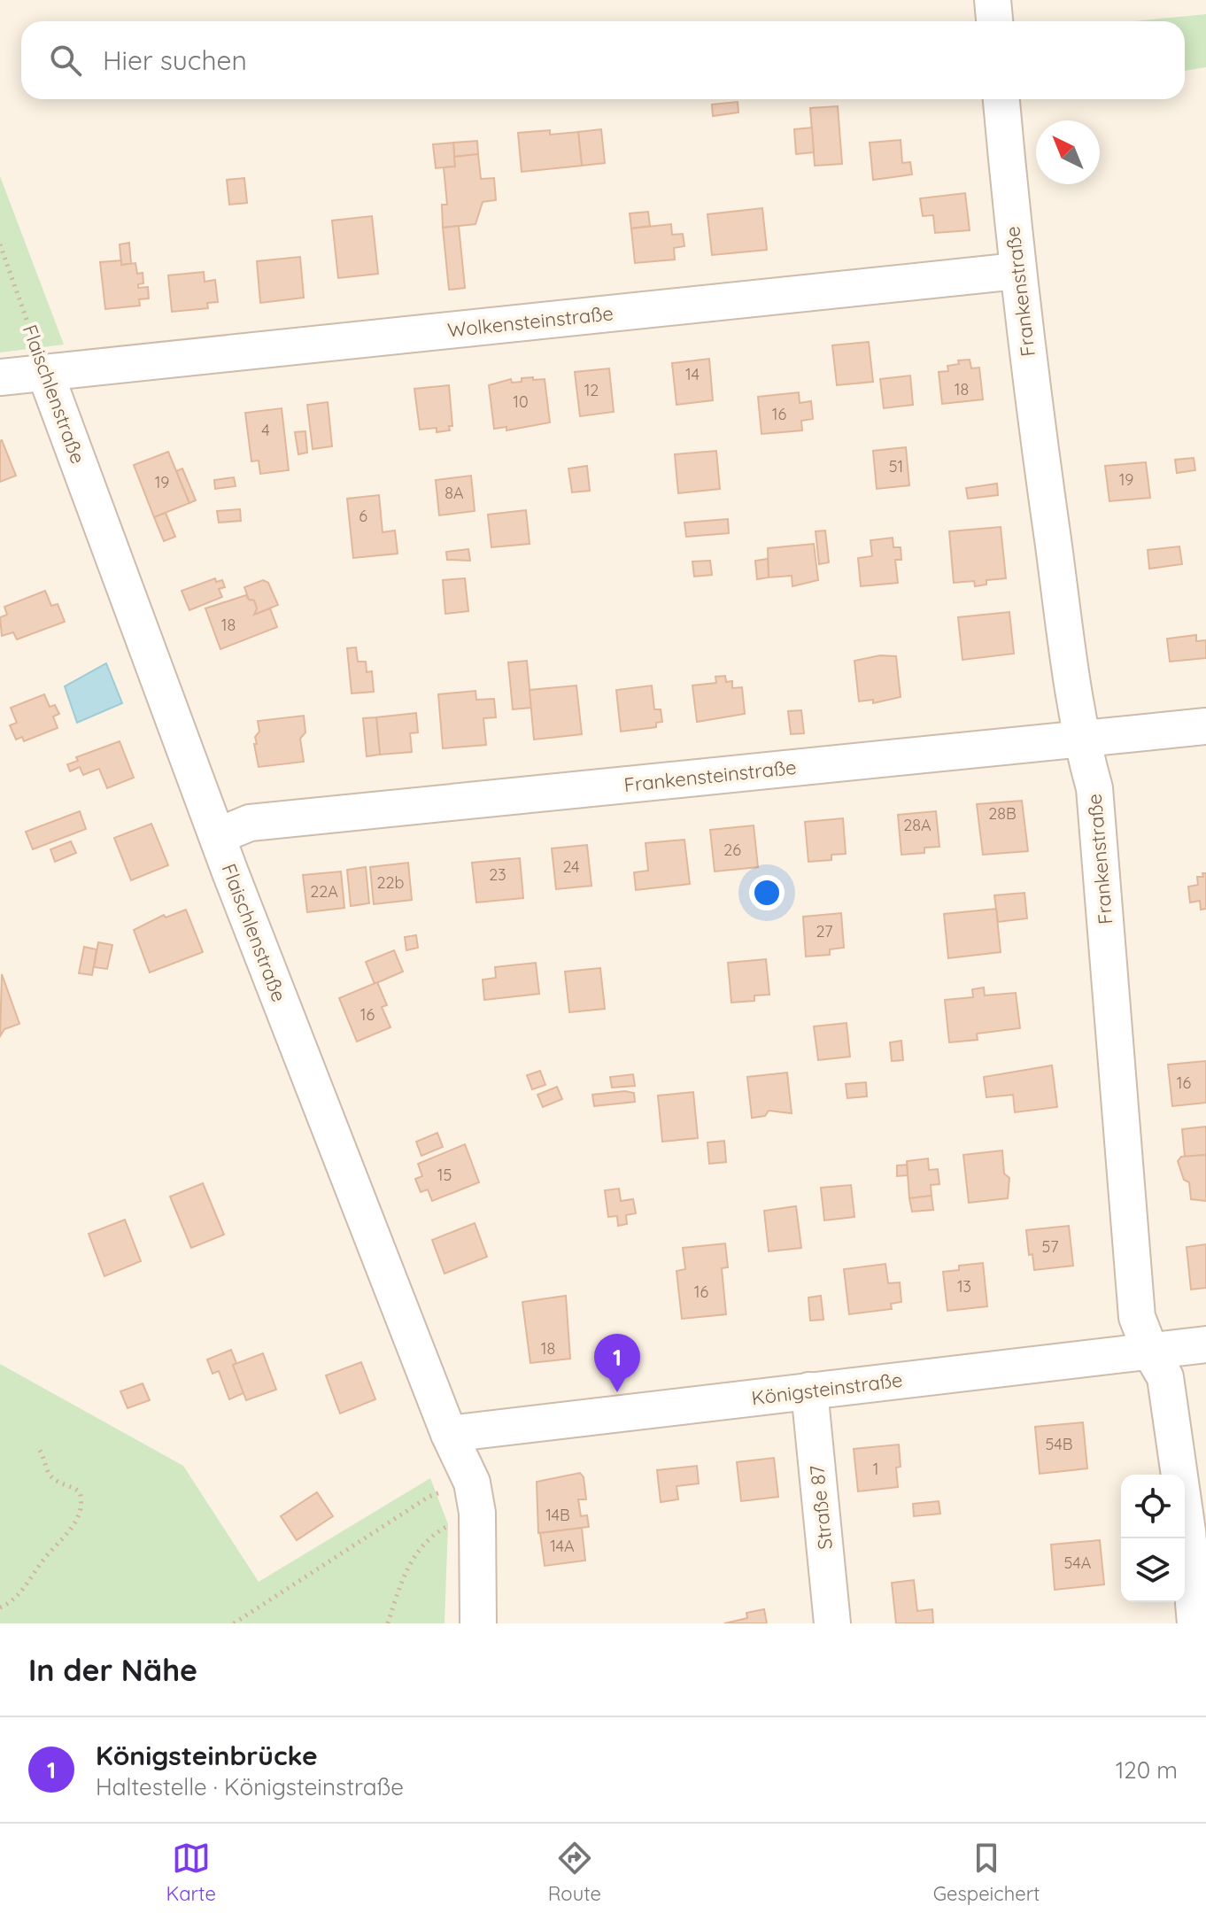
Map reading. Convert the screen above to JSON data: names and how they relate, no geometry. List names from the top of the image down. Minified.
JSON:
{"streets":{"street":["Frankenstraße","Wolkensteinstraße","Flaischlenstraße","Frankensteinstraße","Königsteinstraße","Straße 87"]},"crossings":[["Frankenstraße","Wolkensteinstraße"],["Frankenstraße","Frankensteinstraße"],["Frankenstraße","Königsteinstraße"],["Wolkensteinstraße","Flaischlenstraße"],["Flaischlenstraße","Frankensteinstraße"],["Flaischlenstraße","Königsteinstraße"],["Königsteinstraße","Straße 87"]],"house_numbers":["14","18","12","10","16","4","51","19","19","8A","6","18","28B","28A","26","24","23","22b","22A","27","16","16","15","57","13","16","18","54B","1","14B","14A","54A"],"north":"top left","page":{"search":"Hier suchen","pins":"1","heading":"In der Nähe","list":[{"mark":"1","name":"Königsteinbrücke","note":"Haltestelle · Königsteinstraße","value":"120 m"}],"nav":["Karte","Route","Gespeichert"]}}
